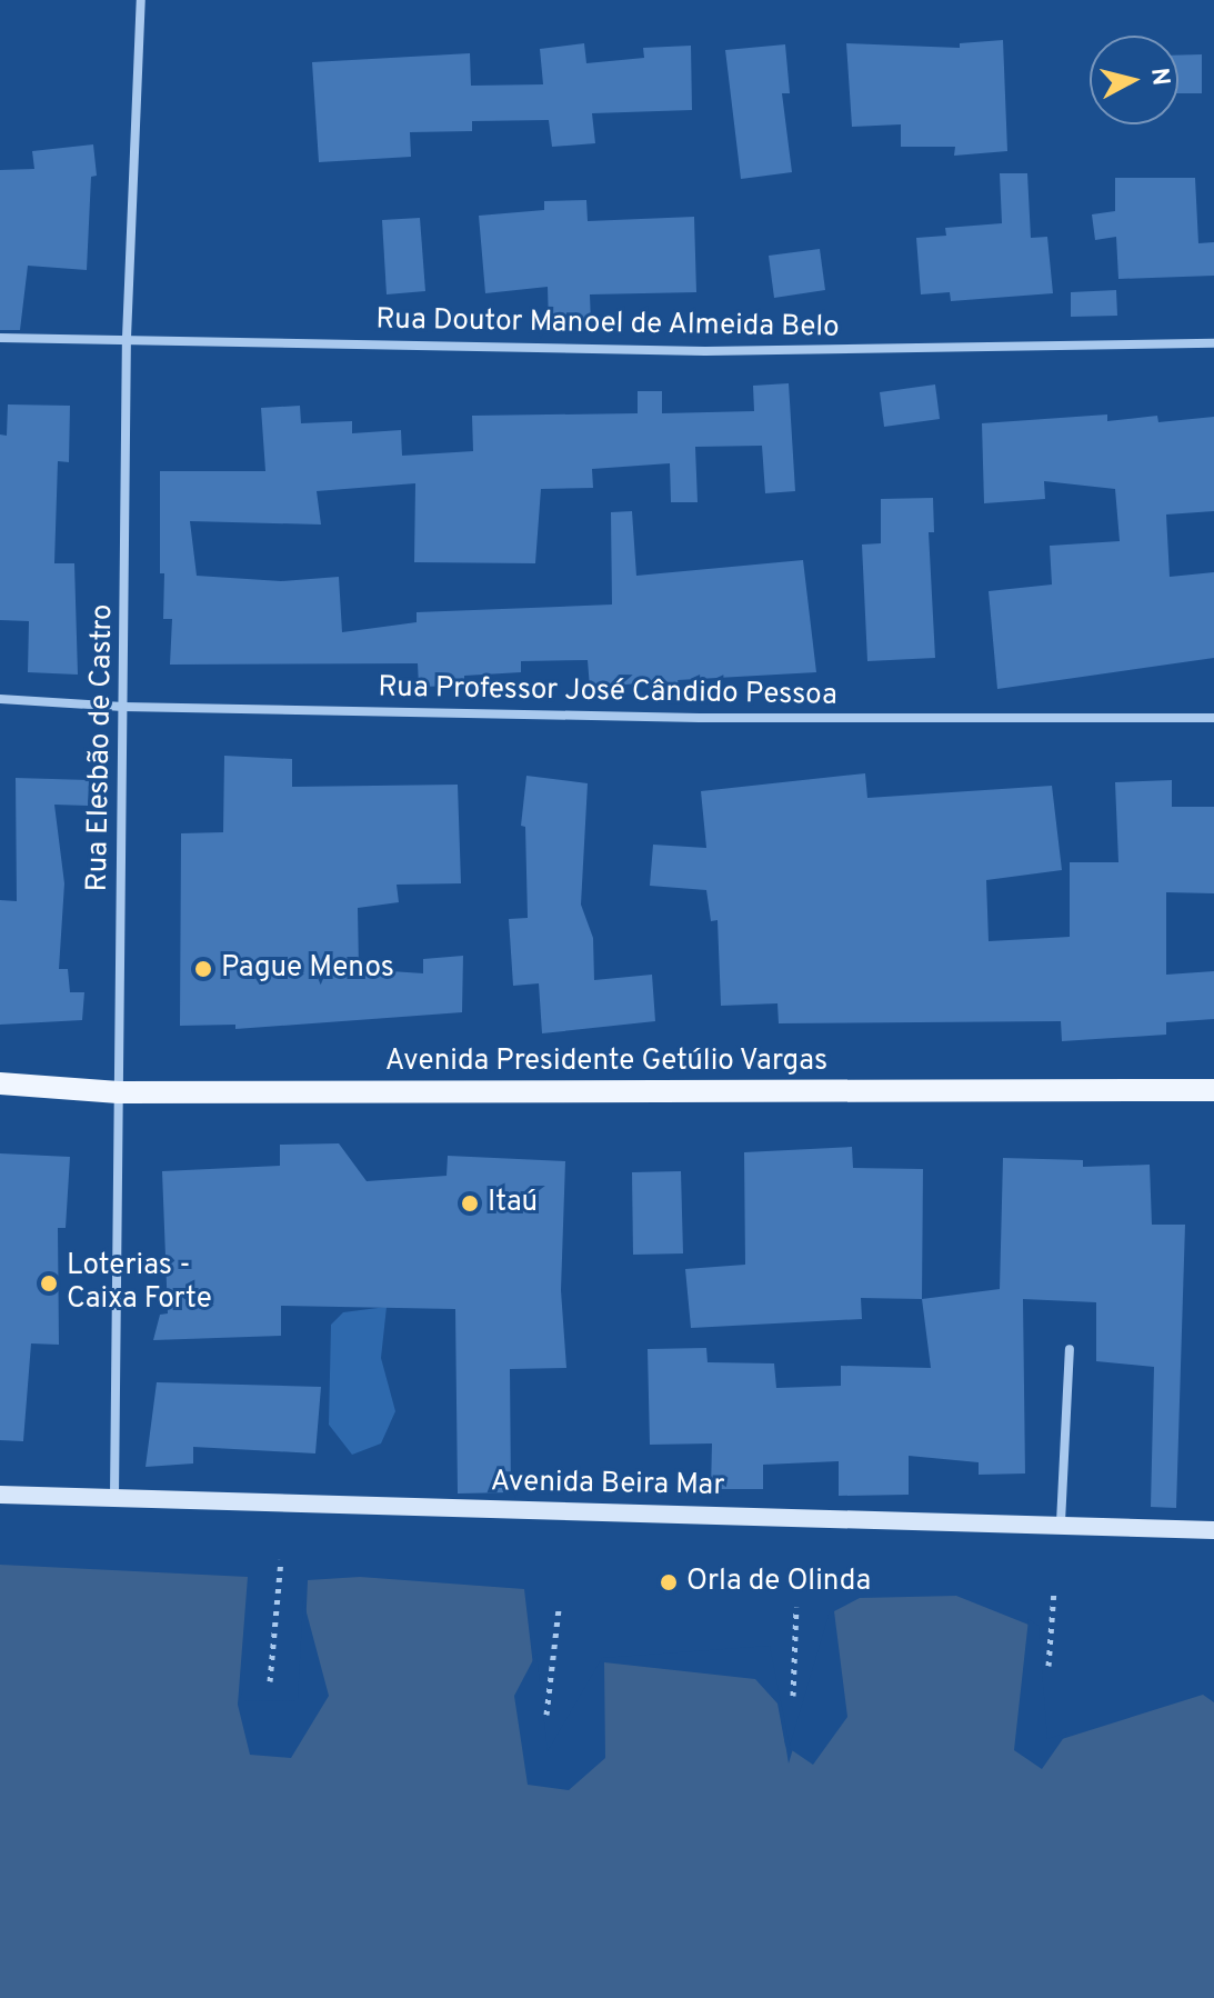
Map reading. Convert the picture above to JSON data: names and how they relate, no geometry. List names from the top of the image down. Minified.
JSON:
{"streets":{"main road":["Avenida Presidente Getúlio Vargas","Avenida Beira Mar"],"street":["Rua Doutor Manoel de Almeida Belo","Rua Professor José Cândido Pessoa","Rua Elesbão de Castro"]},"crossings":[["Rua Doutor Manoel de Almeida Belo","Rua Elesbão de Castro"],["Rua Professor José Cândido Pessoa","Rua Elesbão de Castro"],["Rua Elesbão de Castro","Avenida Presidente Getúlio Vargas"],["Rua Elesbão de Castro","Avenida Beira Mar"]],"places":["Pague Menos","Itaú","Loterias - Caixa Forte","Orla de Olinda"],"north":"right"}
